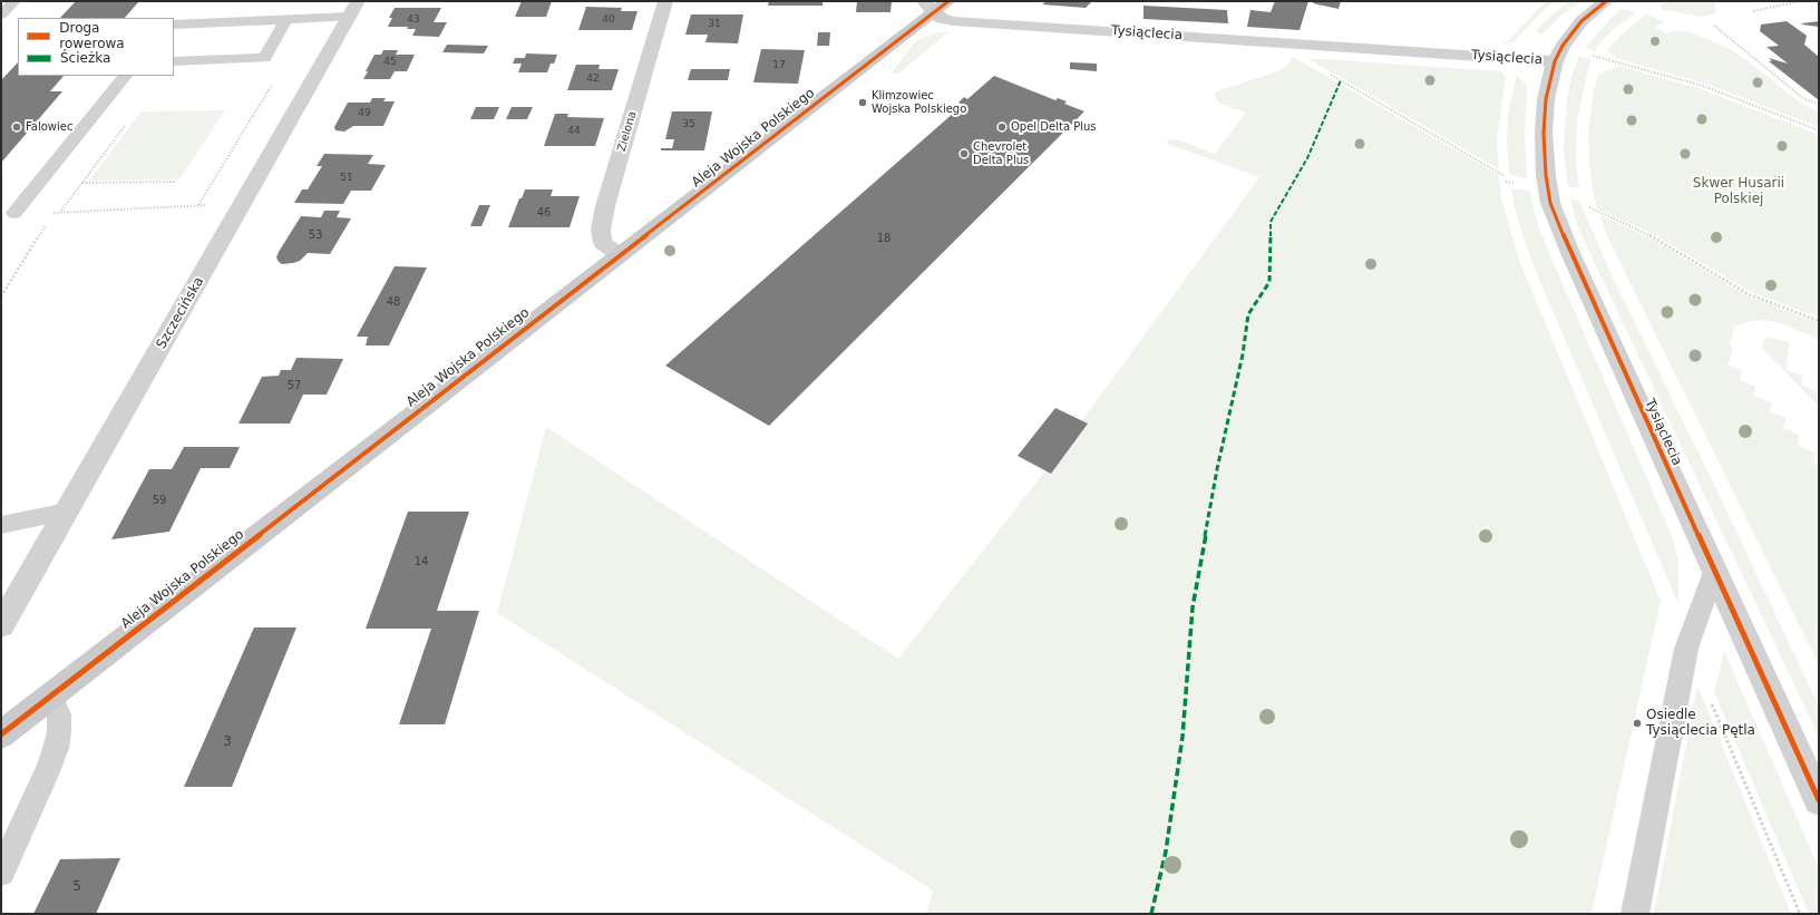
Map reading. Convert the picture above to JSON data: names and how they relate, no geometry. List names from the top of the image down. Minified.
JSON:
{"streets":{"main road":["Aleja Wojska Polskiego"],"street":["Tysiąclecia","Zielona","Szczecińska"]},"crossings":[["Tysiąclecia","Aleja Wojska Polskiego"],["Zielona","Aleja Wojska Polskiego"]],"parks":["Skwer Husarii Polskiej"],"places":["Klimzowiec Wojska Polskiego","Falowiec","Opel Delta Plus","Chevrolet Delta Plus","Osiedle Tysiąclecia Pętla"],"house_numbers":["43","40","31","45","17","42","49","35","44","51","46","53","18","48","57","59","14","3","5"],"legend":["Droga rowerowa","Ścieżka"]}
